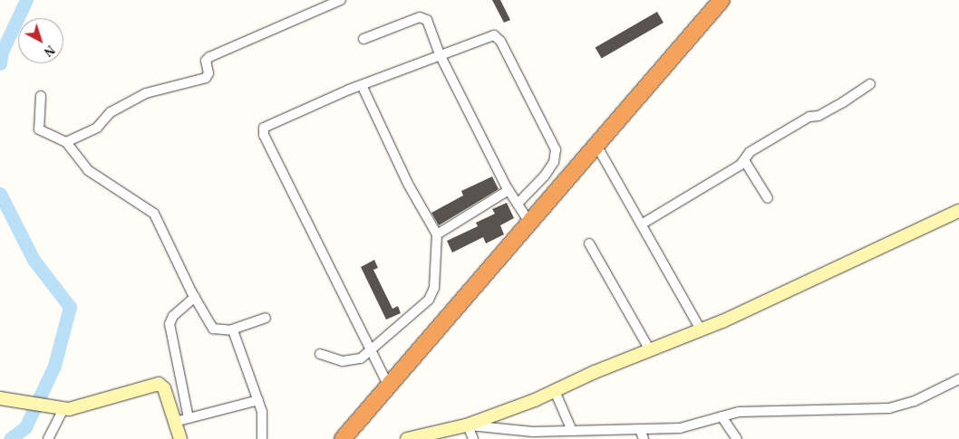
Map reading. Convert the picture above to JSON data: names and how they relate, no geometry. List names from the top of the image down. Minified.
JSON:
{"north":"bottom right"}
